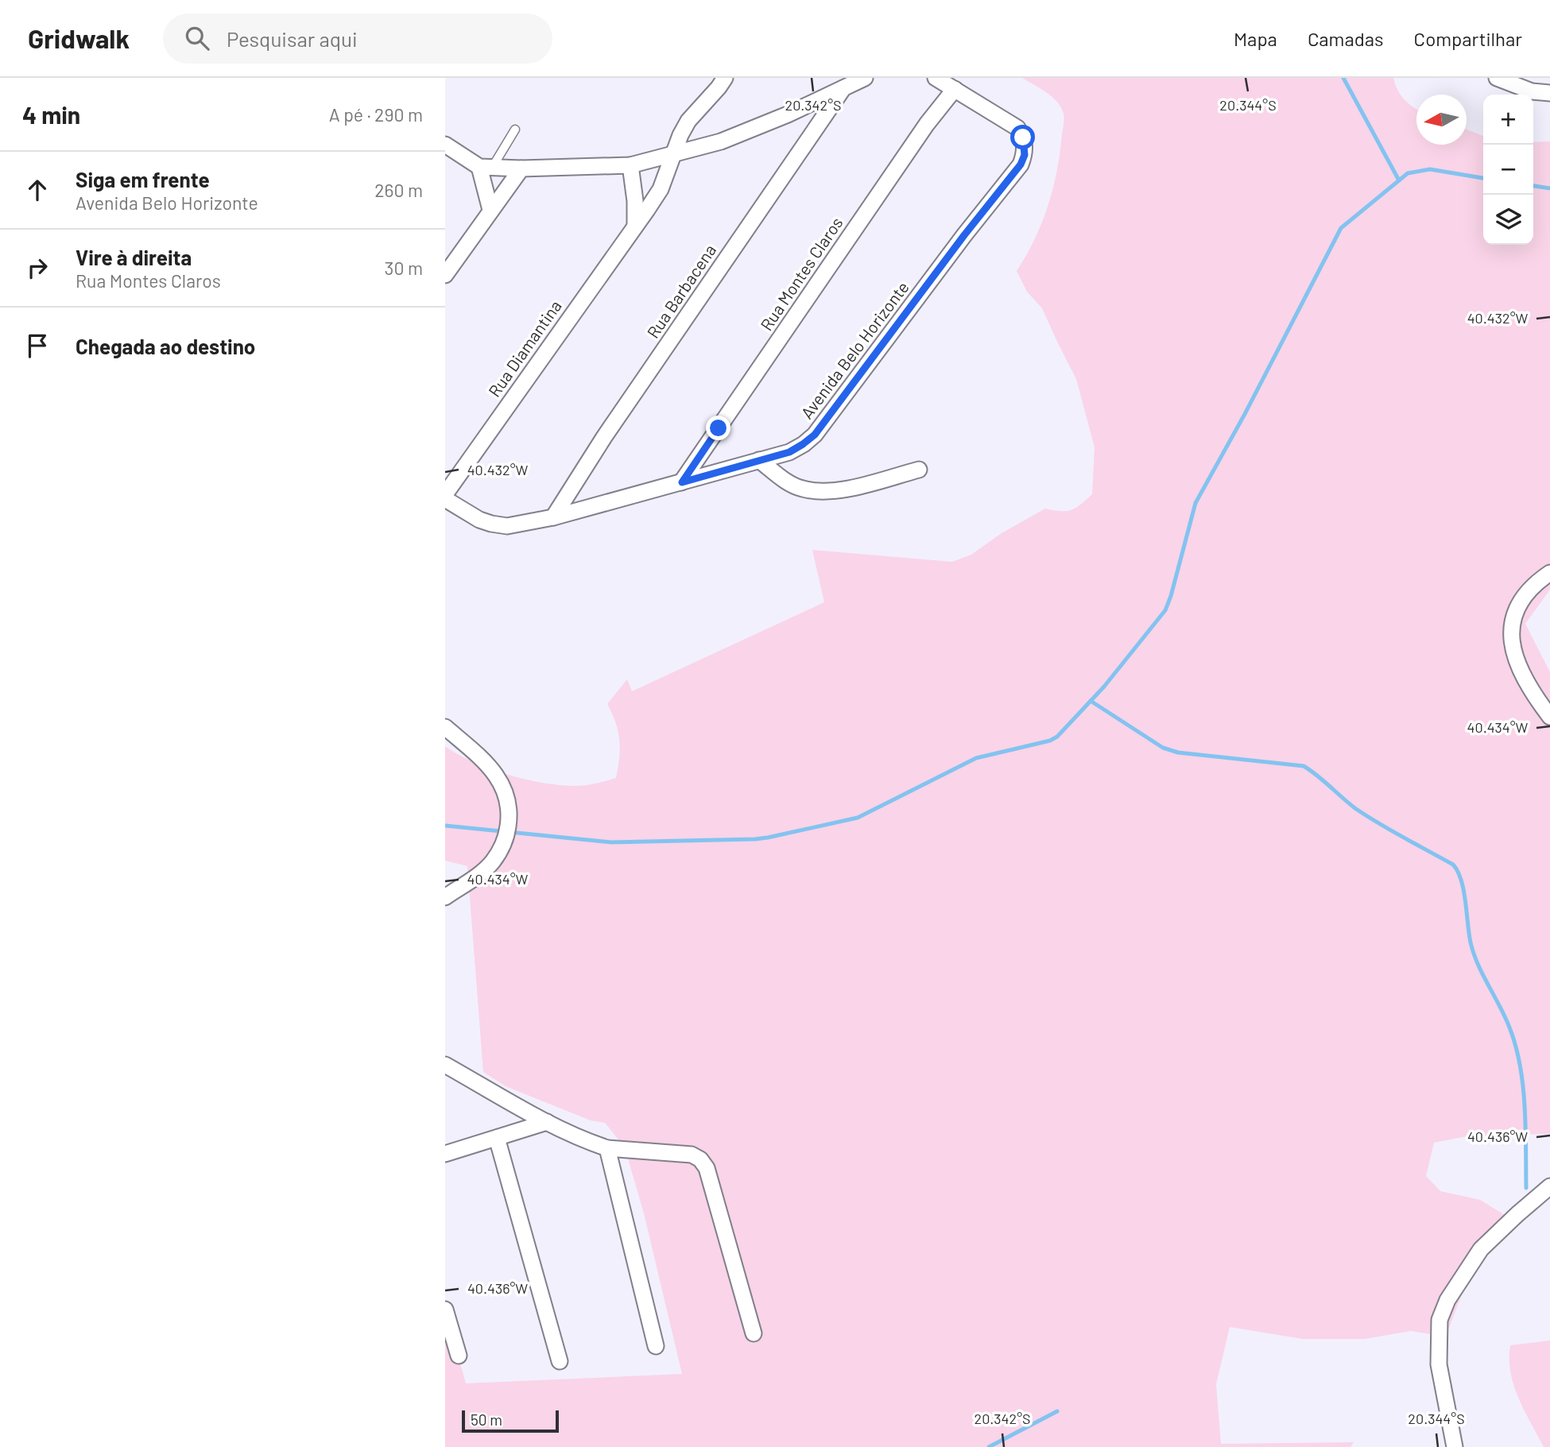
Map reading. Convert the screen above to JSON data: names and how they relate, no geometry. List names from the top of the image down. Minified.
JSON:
{"streets":{"street":["Rua Montes Claros","Rua Barbacena","Rua Diamantina","Avenida Belo Horizonte"]},"crossings":[["Rua Montes Claros","Avenida Belo Horizonte"],["Rua Barbacena","Avenida Belo Horizonte"]],"scale_bar":"50 m","north":"left","page":{"header":"Gridwalk","search":"Pesquisar aqui","nav":["Mapa","Camadas","Compartilhar"],"heading":["4 min","A pé · 290 m"],"map_buttons":["+","−"],"list":[["Siga em frente","Avenida Belo Horizonte","260 m"],["Vire à direita","Rua Montes Claros","30 m"],"Chegada ao destino"],"scale":"50 m"},"coordinates":["20.342°S","20.344°S","40.432°W","40.434°W","40.436°W"]}
